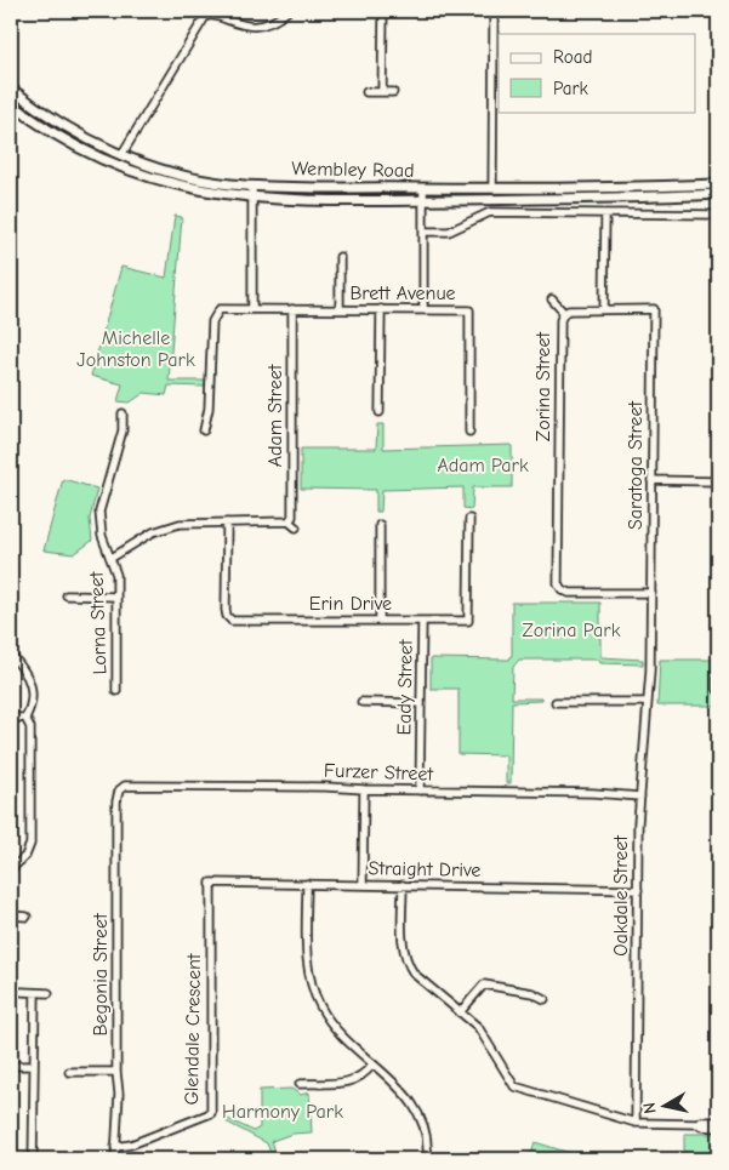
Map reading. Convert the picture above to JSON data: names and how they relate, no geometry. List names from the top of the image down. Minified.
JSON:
{"streets":{"main road":["Wembley Road"],"street":["Brett Avenue","Zorina Street","Adam Street","Saratoga Street","Erin Drive","Lorna Street","Eady Street","Furzer Street","Straight Drive","Oakdale Street","Begonia Street","Glendale Crescent"]},"crossings":[["Brett Avenue","Adam Street"],["Zorina Street","Saratoga Street"],["Saratoga Street","Oakdale Street"],["Erin Drive","Eady Street"],["Eady Street","Furzer Street"],["Furzer Street","Oakdale Street"],["Furzer Street","Begonia Street"],["Straight Drive","Oakdale Street"],["Straight Drive","Glendale Crescent"],["Begonia Street","Glendale Crescent"]],"parks":["Michelle Johnston Park","Adam Park","Zorina Park","Harmony Park"],"legend":["Road","Park"],"north":"left"}
